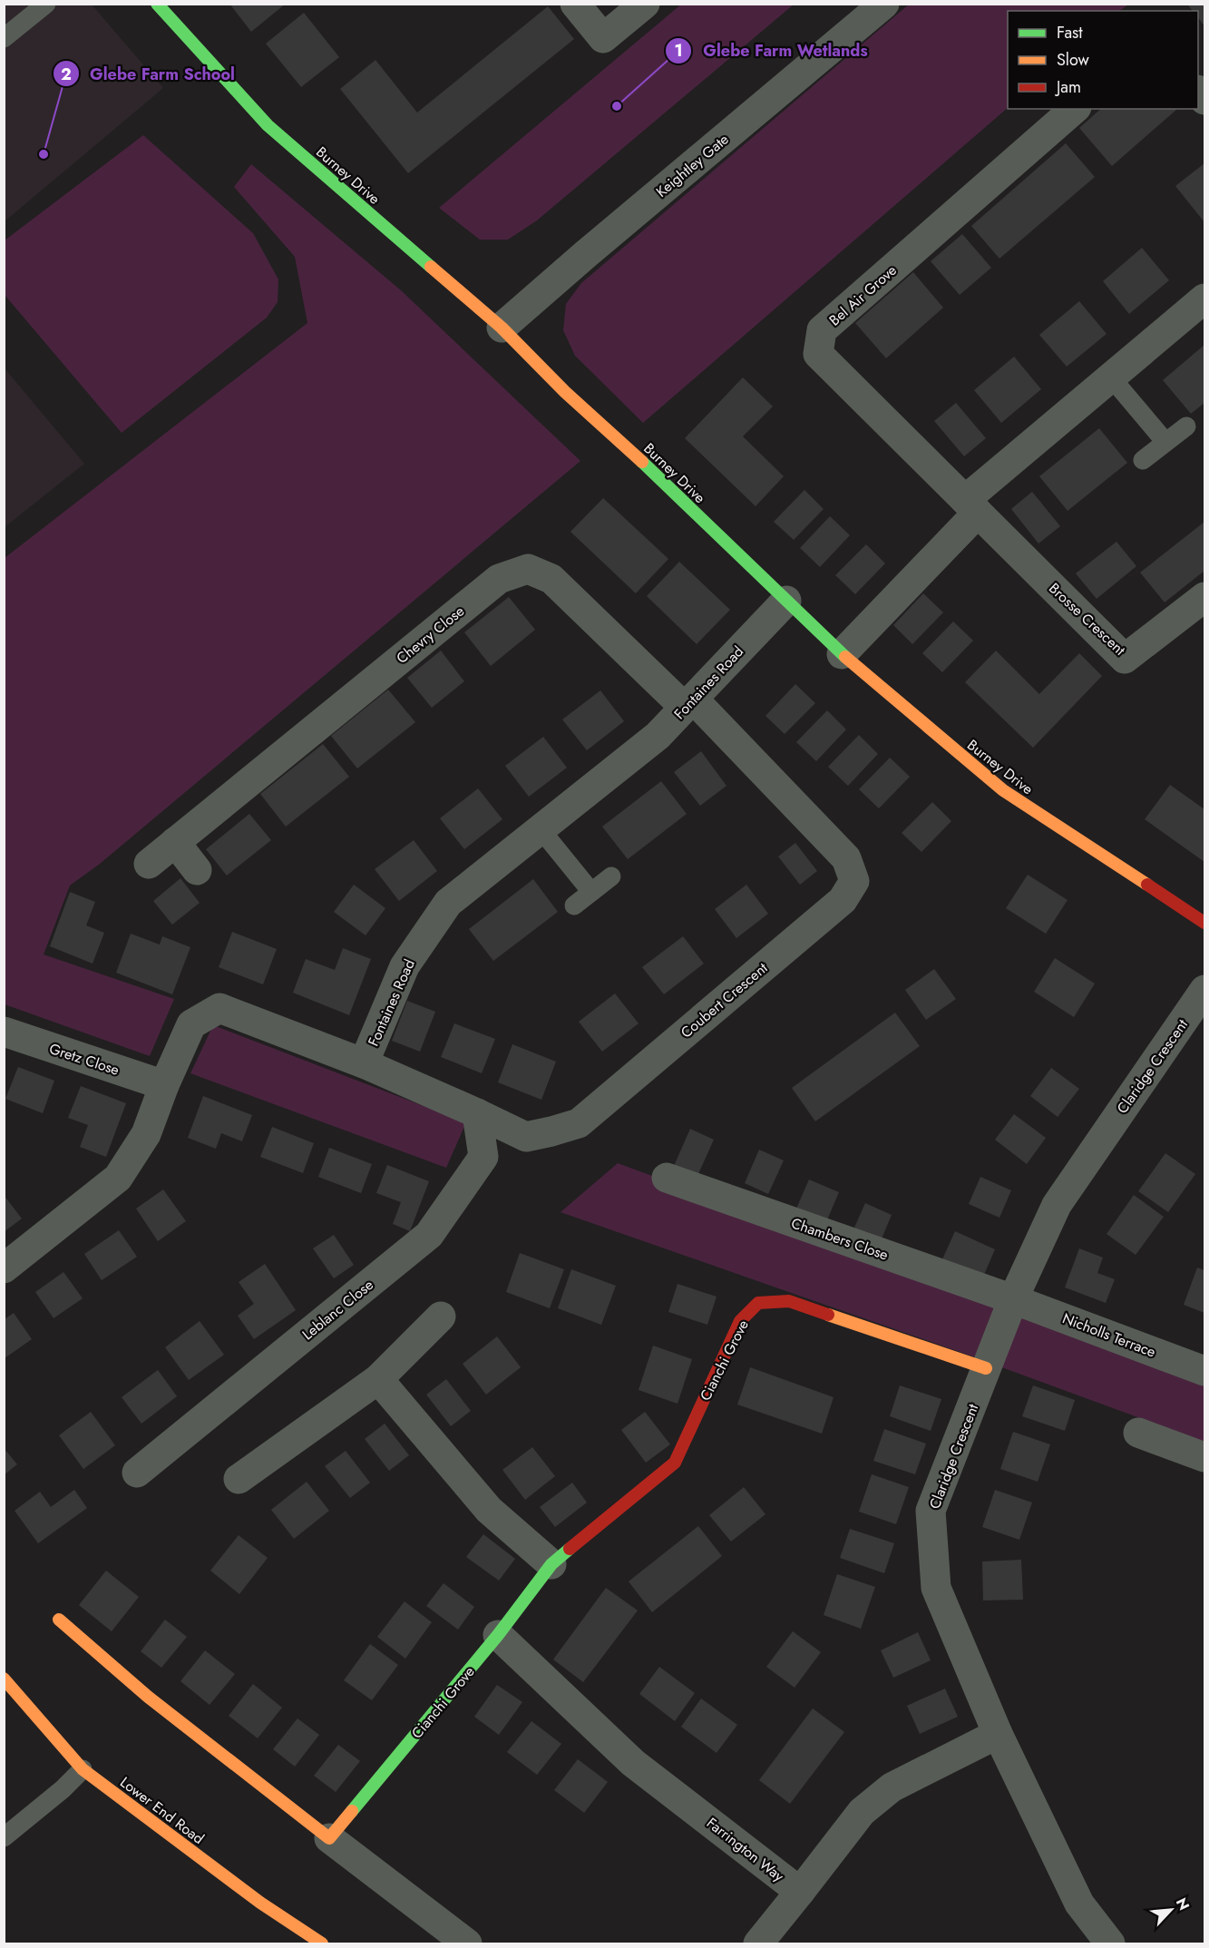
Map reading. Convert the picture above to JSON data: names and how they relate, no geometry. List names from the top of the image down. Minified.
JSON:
{"streets":{"street":["Keightley Gate","Burney Drive","Bel Air Grove","Brosse Crescent","Chevry Close","Fontaines Road","Coubert Crescent","Gretz Close","Claridge Crescent","Chambers Close","Leblanc Close","Nicholls Terrace","Cianchi Grove","Lower End Road","Farrington Way"]},"crossings":[["Keightley Gate","Burney Drive"],["Burney Drive","Fontaines Road"],["Bel Air Grove","Brosse Crescent"],["Chevry Close","Fontaines Road"],["Chevry Close","Coubert Crescent"],["Fontaines Road","Coubert Crescent"],["Fontaines Road","Gretz Close"],["Coubert Crescent","Leblanc Close"],["Claridge Crescent","Chambers Close"],["Claridge Crescent","Nicholls Terrace"],["Claridge Crescent","Cianchi Grove"],["Claridge Crescent","Farrington Way"],["Chambers Close","Nicholls Terrace"],["Cianchi Grove","Farrington Way"]],"places":["Glebe Farm Wetlands","Glebe Farm School"],"legend":["Fast","Slow","Jam"],"north":"top right"}
